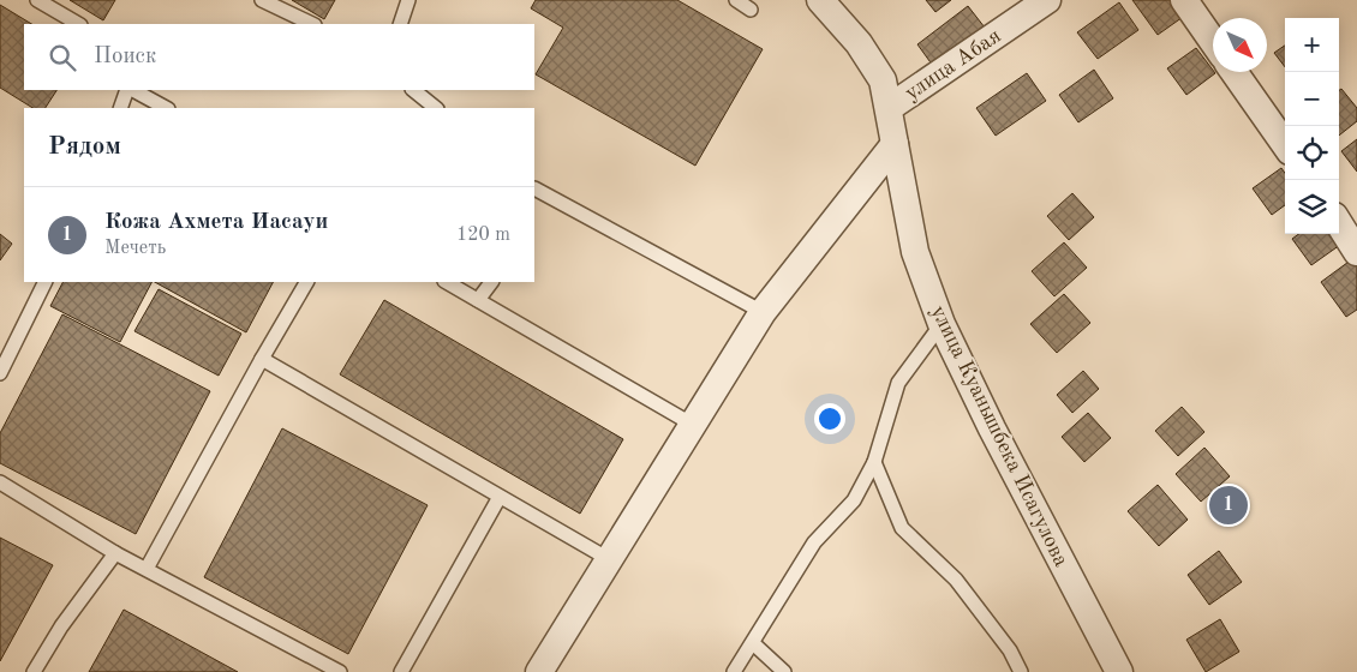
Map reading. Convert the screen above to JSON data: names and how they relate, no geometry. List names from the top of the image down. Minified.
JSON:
{"streets":{"street":["улица Абая","улица Куанышбека Исагулова"]},"crossings":[["улица Абая","улица Куанышбека Исагулова"]],"north":"bottom right","page":{"map_buttons":["+","−"],"search":"Поиск","heading":"Рядом","list":[{"mark":"1","name":"Кожа Ахмета Иасауи","note":"Мечеть","value":"120 m"}],"pins":"1"}}
